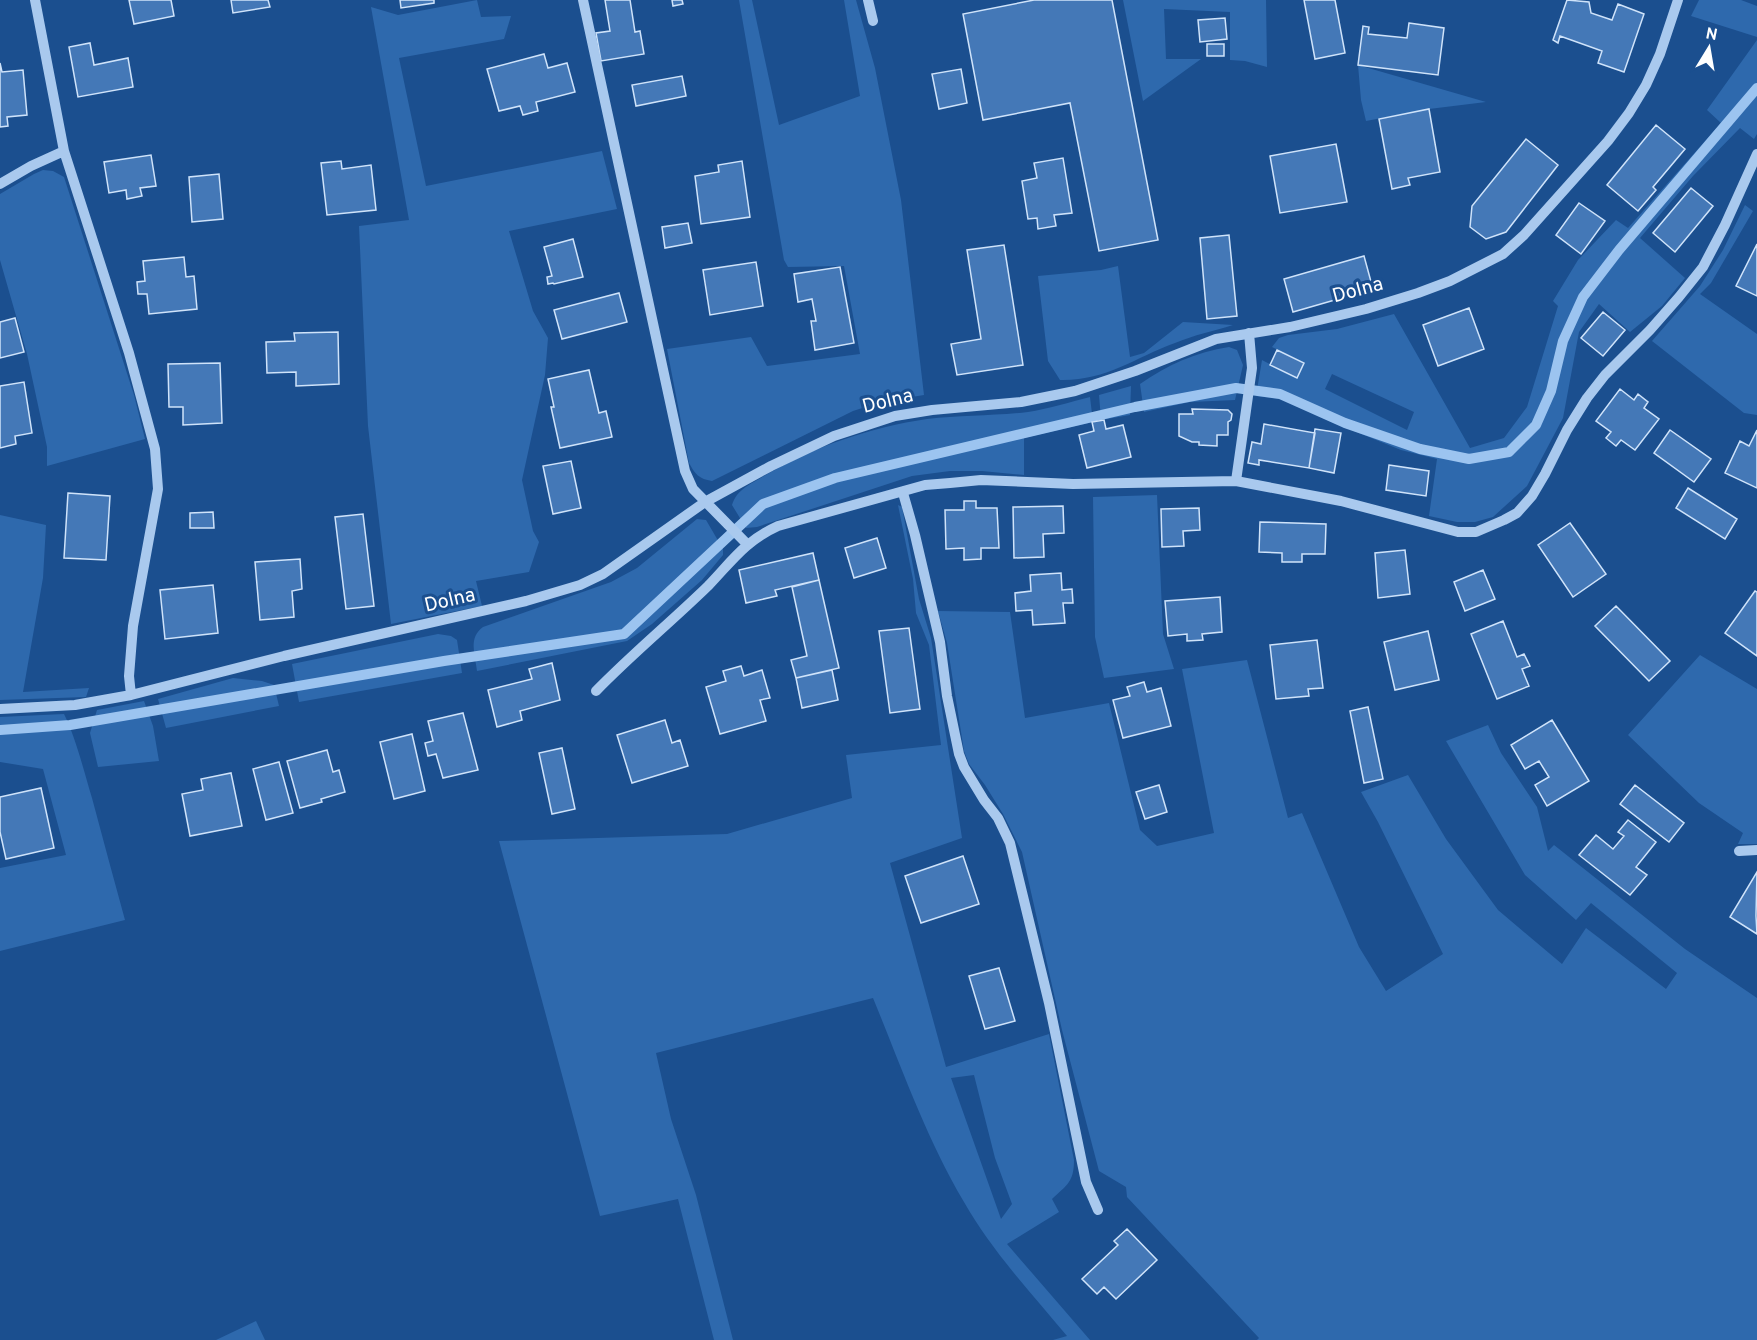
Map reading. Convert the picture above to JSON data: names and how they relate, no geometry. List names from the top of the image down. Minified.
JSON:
{"streets":{"street":["Dolna"]},"north":"top"}
